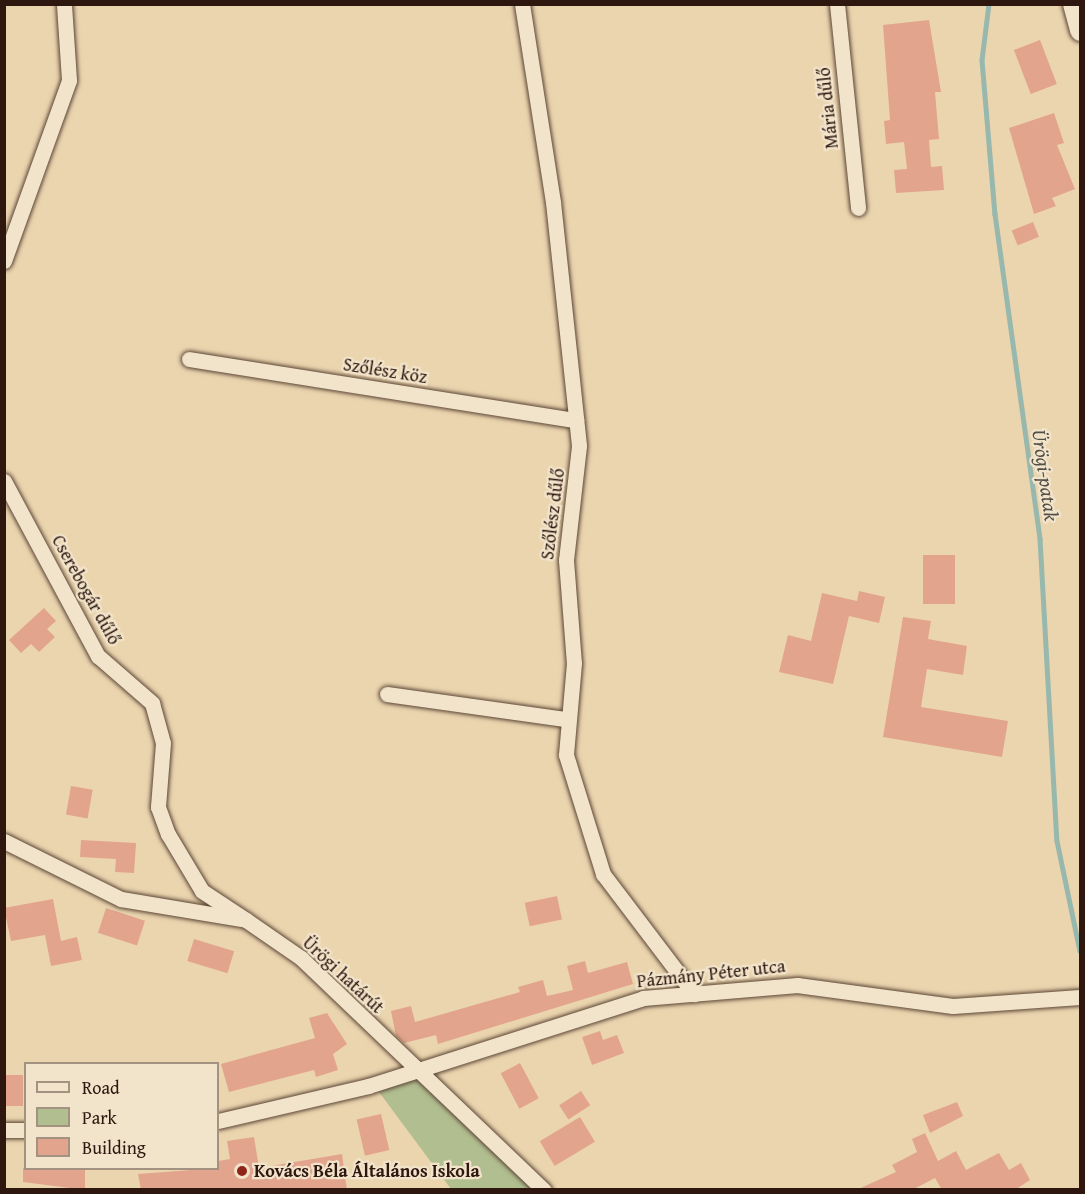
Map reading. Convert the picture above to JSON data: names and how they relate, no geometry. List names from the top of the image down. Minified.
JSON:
{"streets":{"street":["Mária dűlő","Szőlész köz","Szőlész dűlő","Cserebogár dűlő","Pázmány Péter utca","Ürögi határút"]},"crossings":[["Szőlész köz","Szőlész dűlő"],["Szőlész dűlő","Pázmány Péter utca"],["Cserebogár dűlő","Ürögi határút"],["Pázmány Péter utca","Ürögi határút"]],"water":["Ürögi-patak"],"places":["Kovács Béla Általános Iskola"],"legend":["Road","Park","Building"]}
